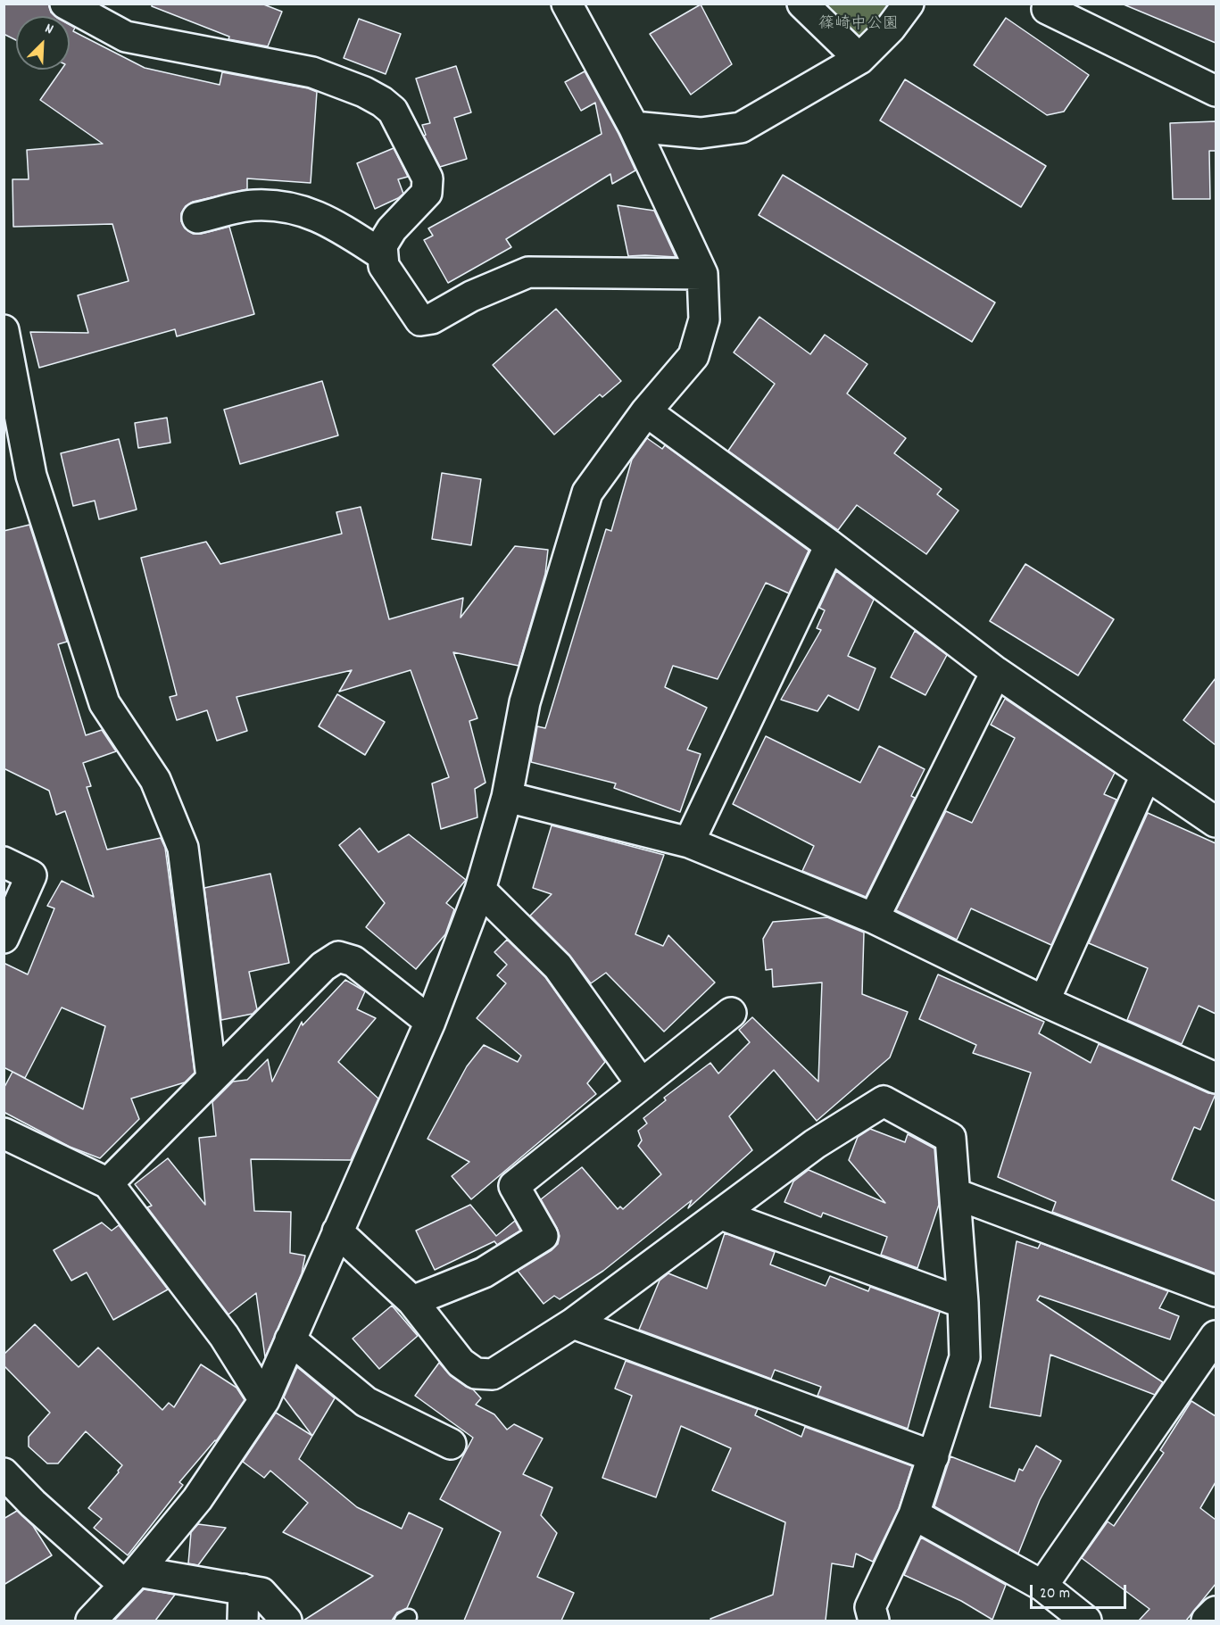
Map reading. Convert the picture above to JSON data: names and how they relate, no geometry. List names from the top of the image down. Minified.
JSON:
{"parks":["篠崎中公園"],"scale_bar":"20 m","north":"top right"}
